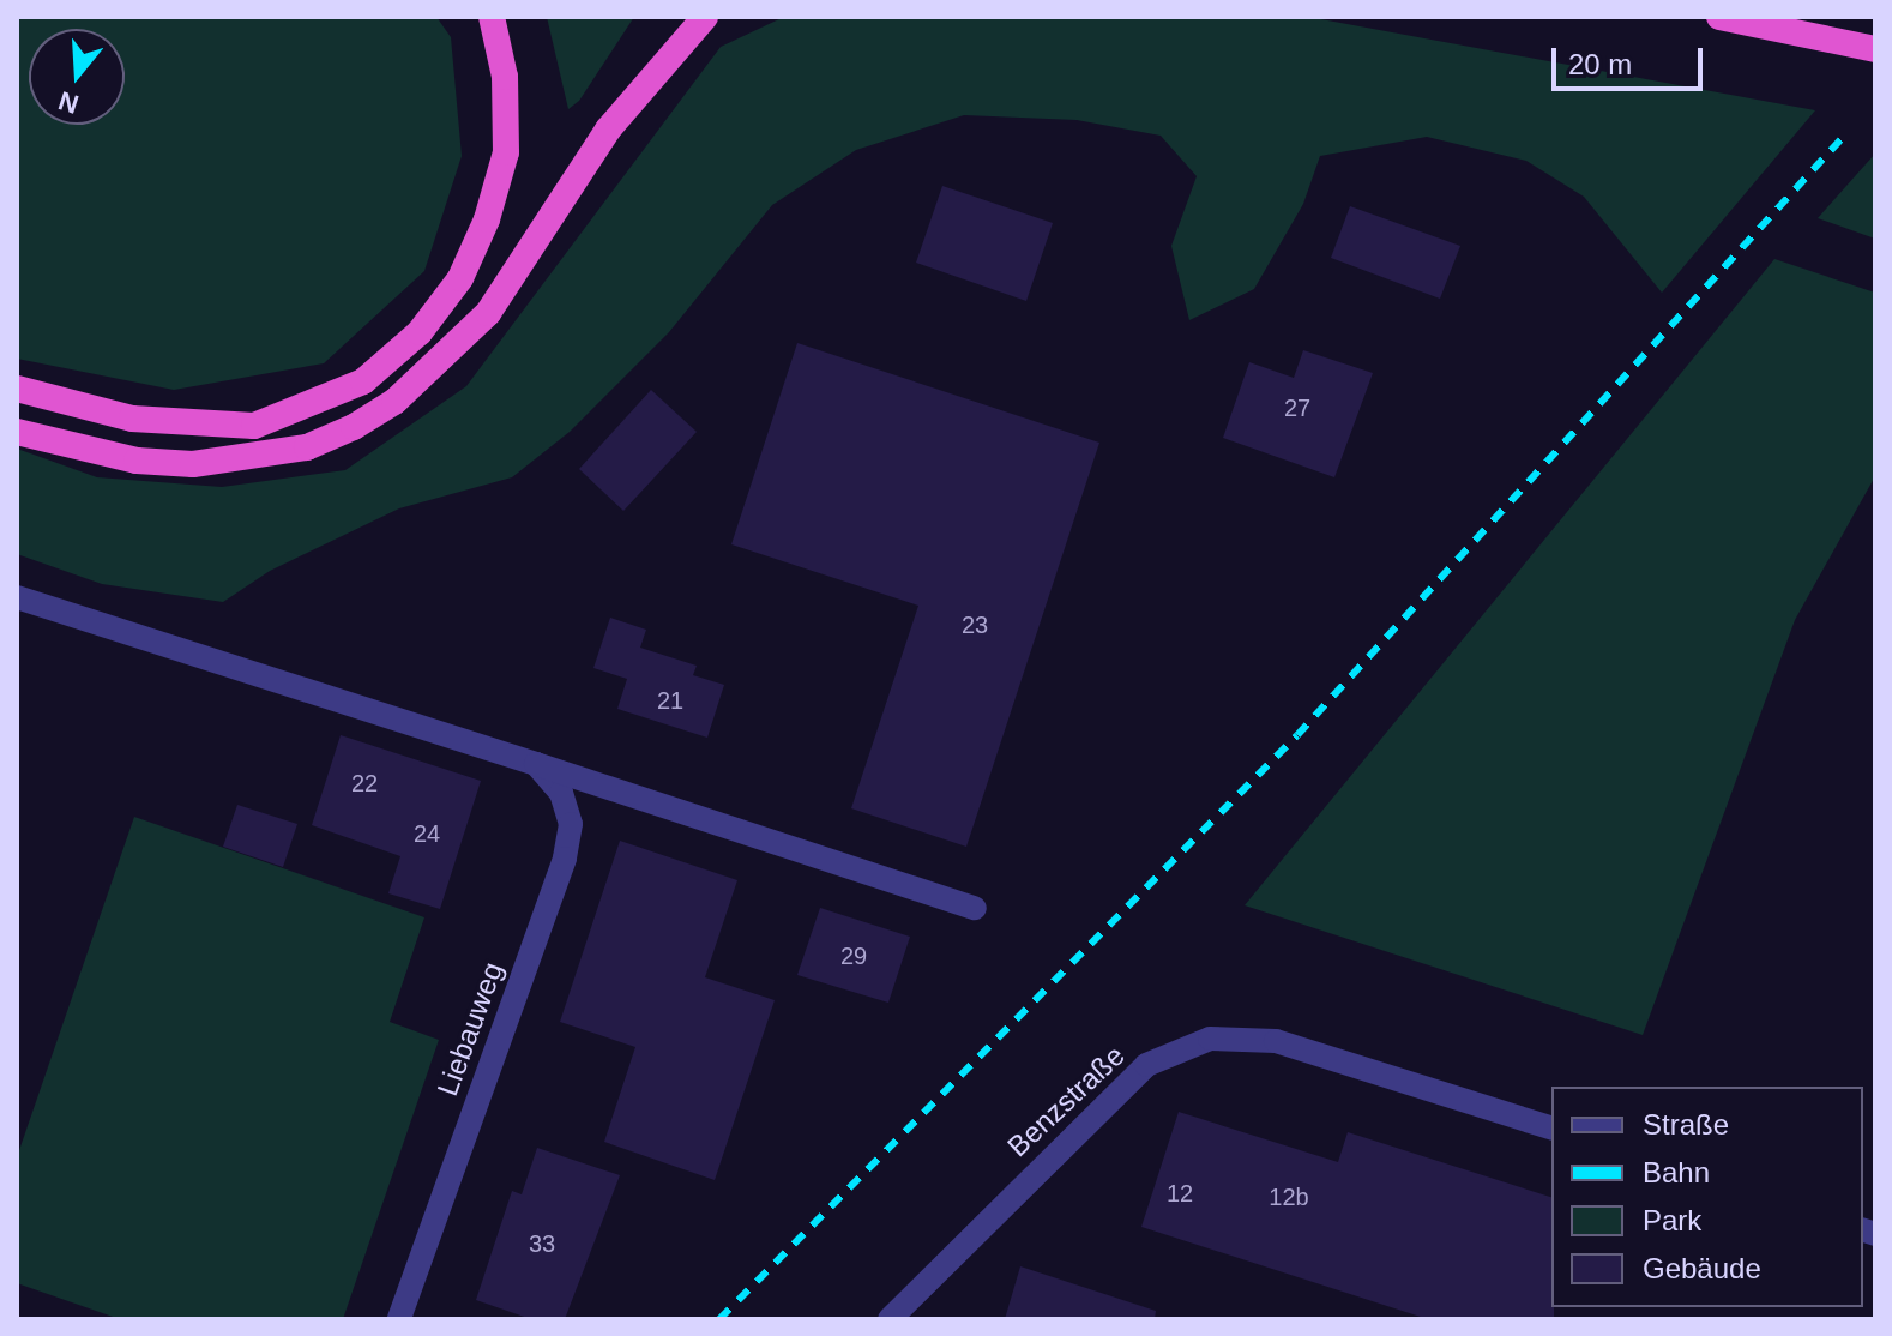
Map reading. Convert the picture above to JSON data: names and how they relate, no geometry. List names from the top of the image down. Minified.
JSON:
{"streets":{"street":["Liebauweg","Benzstraße"]},"house_numbers":["27","23","21","22","24","29","12","12b","33"],"legend":["Straße","Bahn","Park","Gebäude"],"scale_bar":"20 m","north":"bottom"}
